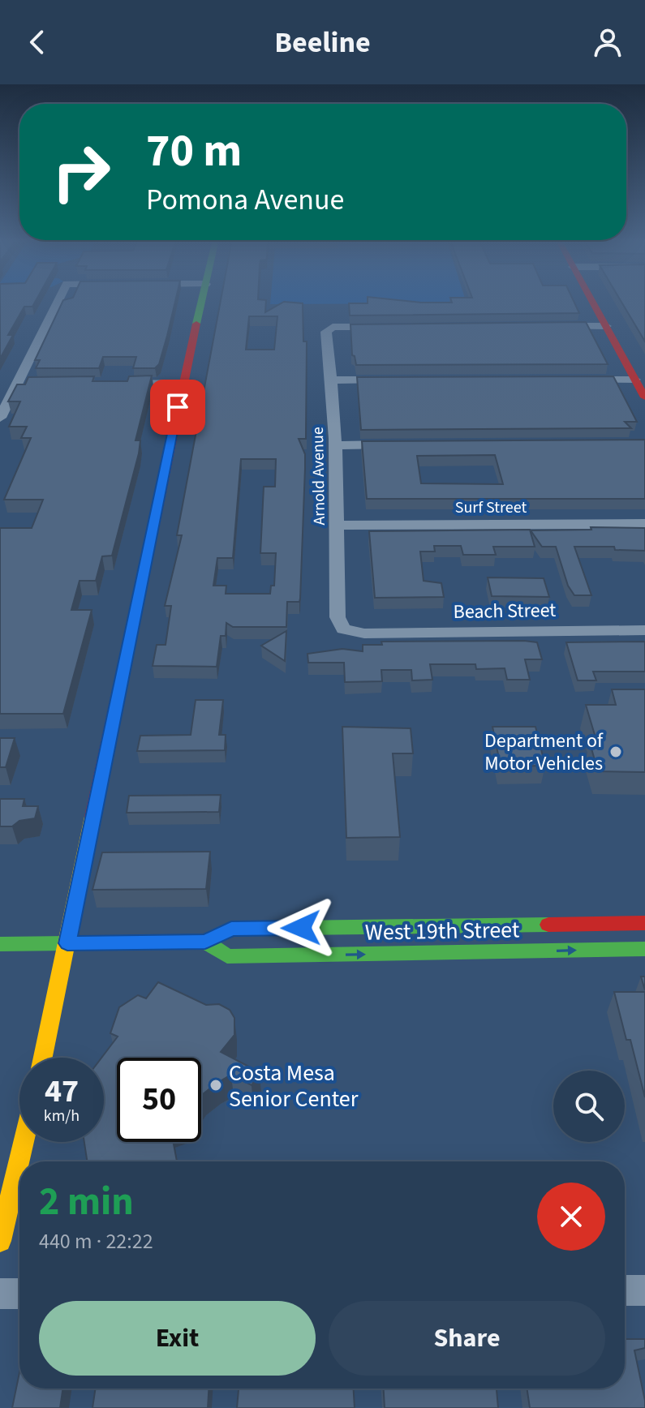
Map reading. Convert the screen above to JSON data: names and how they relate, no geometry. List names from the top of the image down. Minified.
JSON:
{"streets":{"street":["Arnold Avenue","Surf Street","Beach Street","West 19th Street"]},"crossings":[["Arnold Avenue","Surf Street"],["Arnold Avenue","Beach Street"]],"places":["Department of Motor Vehicles","Costa Mesa Senior Center"],"page":{"header":"Beeline","turn":["70 m","Pomona Avenue"],"speed":"47 km/h","limit":"50","heading":["2 min","440 m · 22:22"],"buttons":["Exit","Share"]}}
